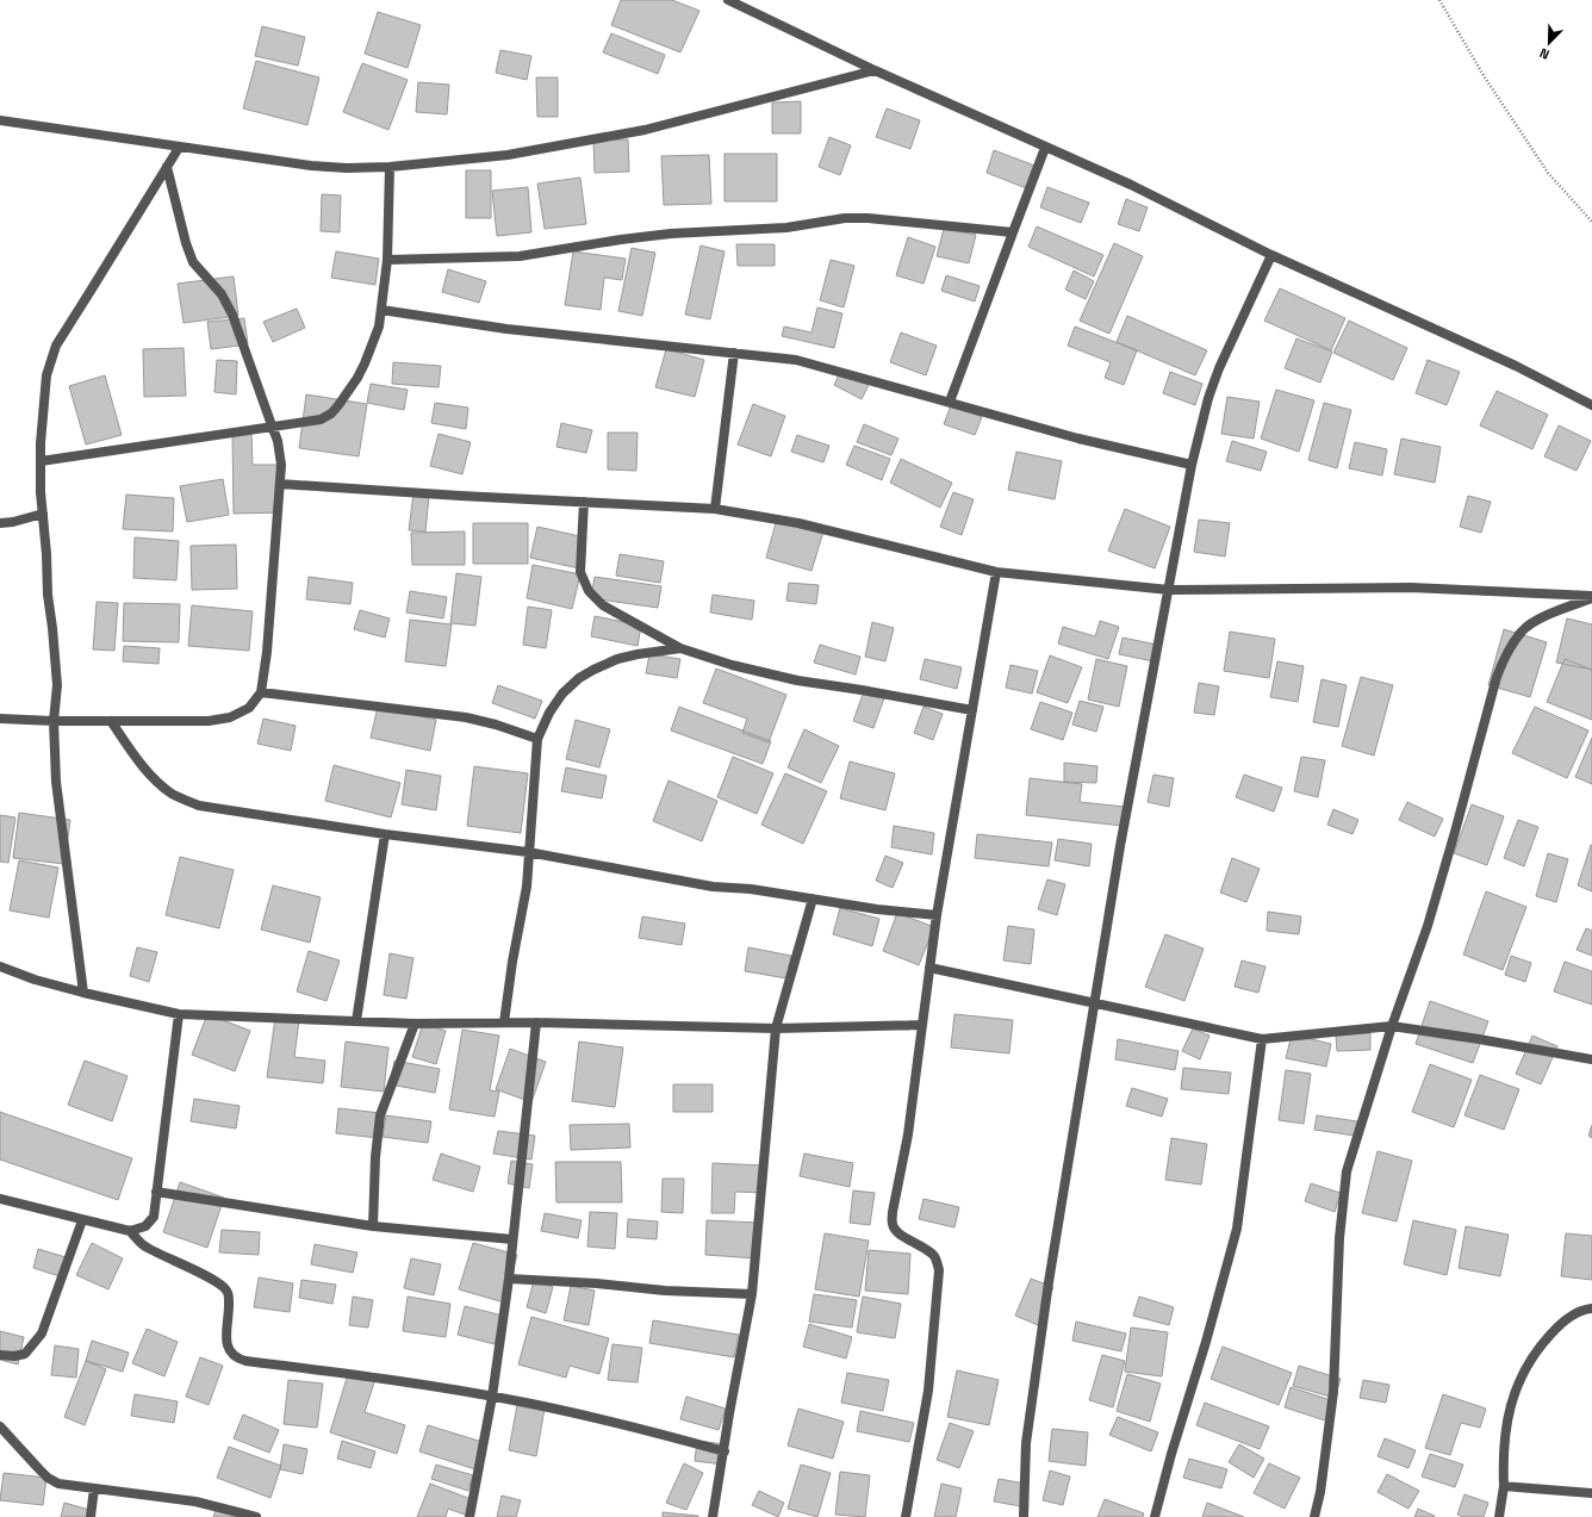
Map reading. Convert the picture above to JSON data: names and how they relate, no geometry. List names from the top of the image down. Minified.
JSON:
{"north":"bottom left"}
